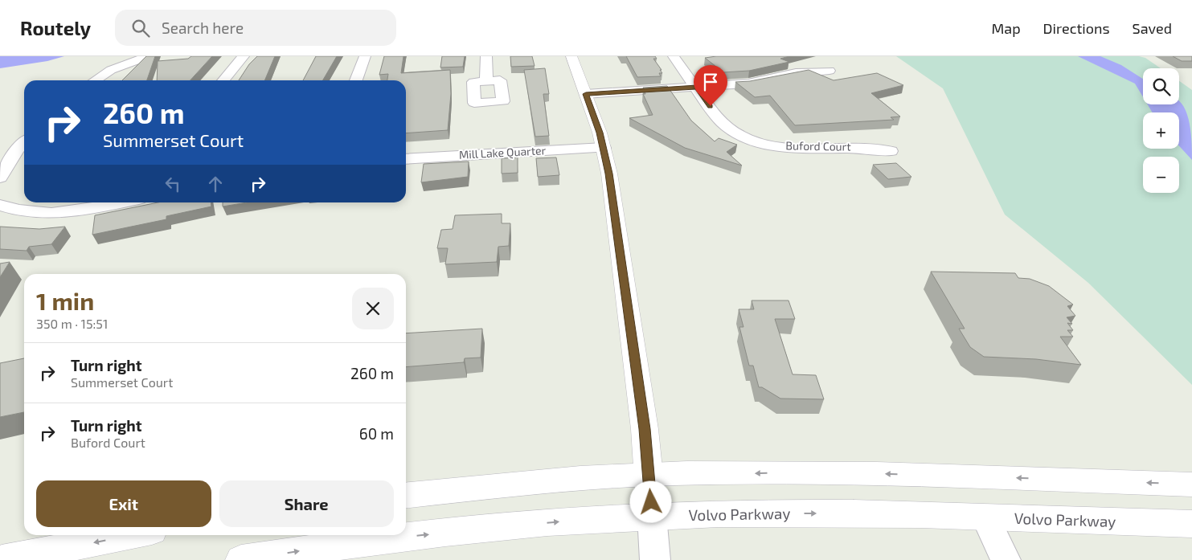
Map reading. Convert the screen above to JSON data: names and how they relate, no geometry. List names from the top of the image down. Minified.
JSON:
{"streets":{"main road":["Volvo Parkway"],"street":["Buford Court","Mill Lake Quarter"]},"page":{"header":"Routely","search":"Search here","nav":["Map","Directions","Saved"],"map_buttons":["+","−"],"turn":["260 m","Summerset Court"],"heading":["1 min","350 m · 15:51"],"list":[{"name":"Turn right","note":"Summerset Court","value":"260 m"},{"name":"Turn right","note":"Buford Court","value":"60 m"}],"buttons":["Exit","Share"]}}
